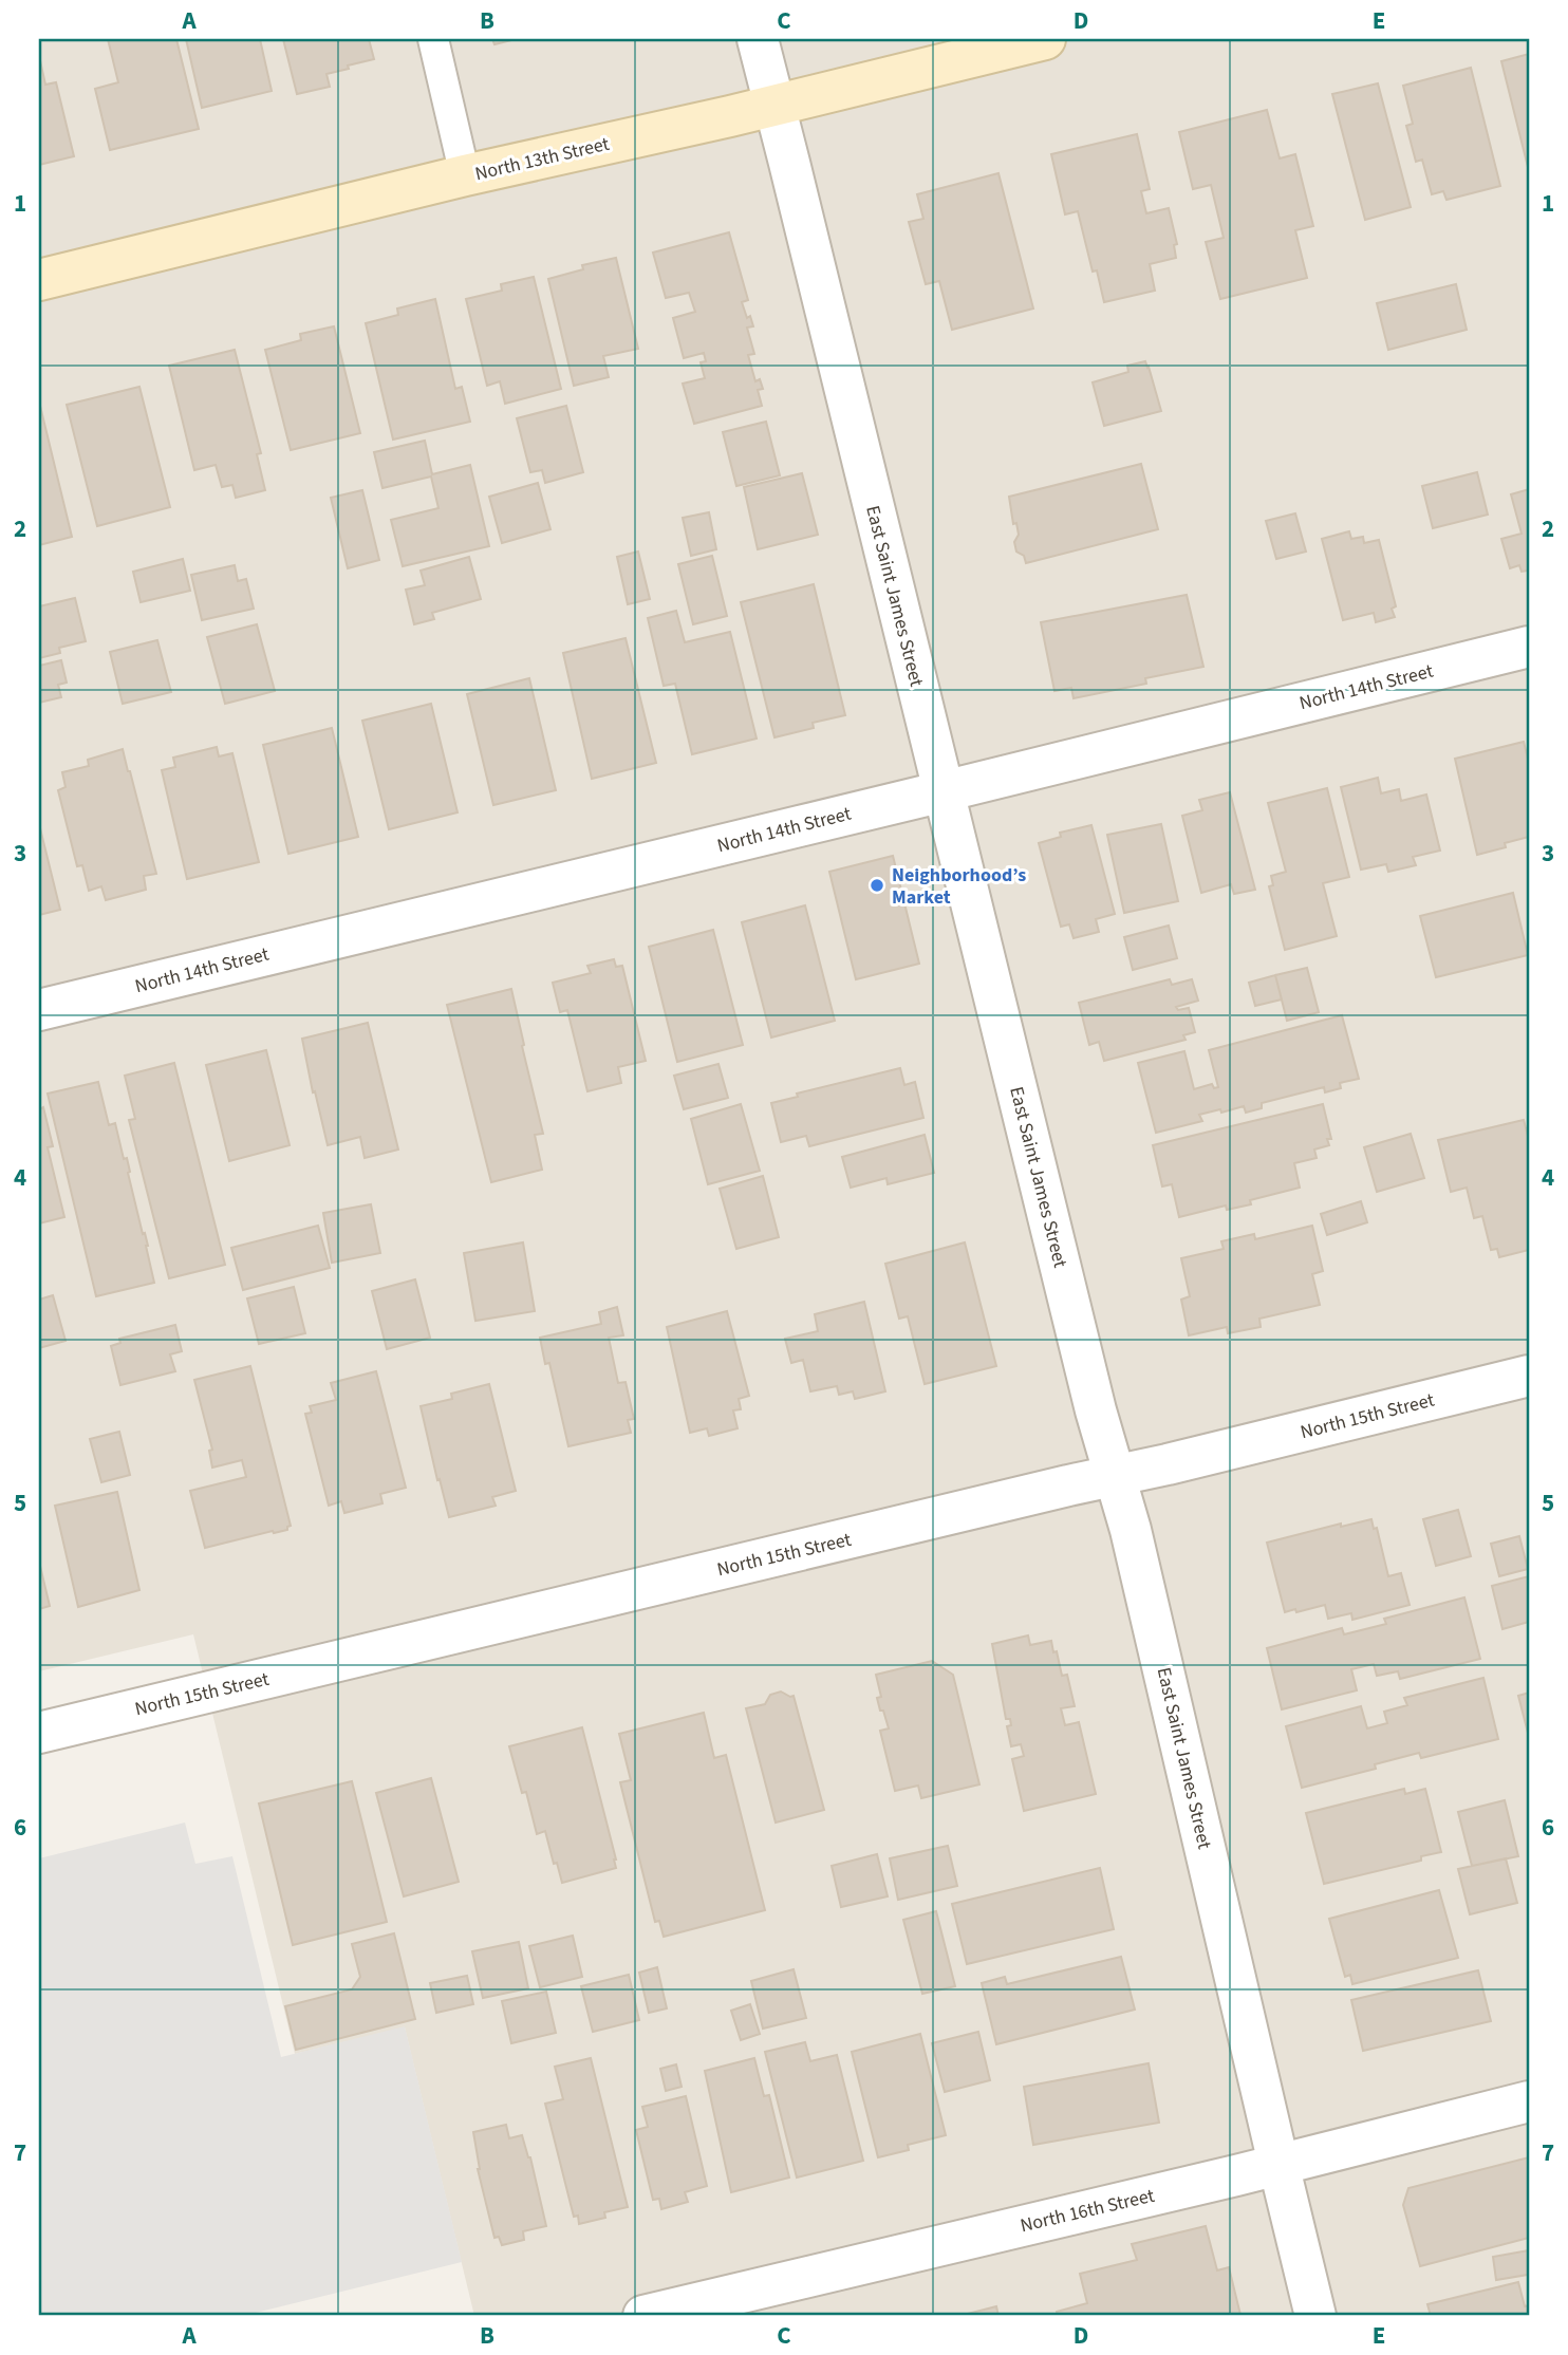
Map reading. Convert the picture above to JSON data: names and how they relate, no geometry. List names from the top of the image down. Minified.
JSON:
{"streets":{"main road":["North 13th Street"],"street":["East Saint James Street","North 14th Street","North 15th Street","North 16th Street"]},"crossings":[["North 13th Street","East Saint James Street"],["East Saint James Street","North 14th Street"],["East Saint James Street","North 15th Street"],["East Saint James Street","North 16th Street"]],"places":["Neighborhood’s Market"],"grid":{"columns":["A","B","C","D","E"],"rows":["1","2","3","4","5","6","7"]}}
